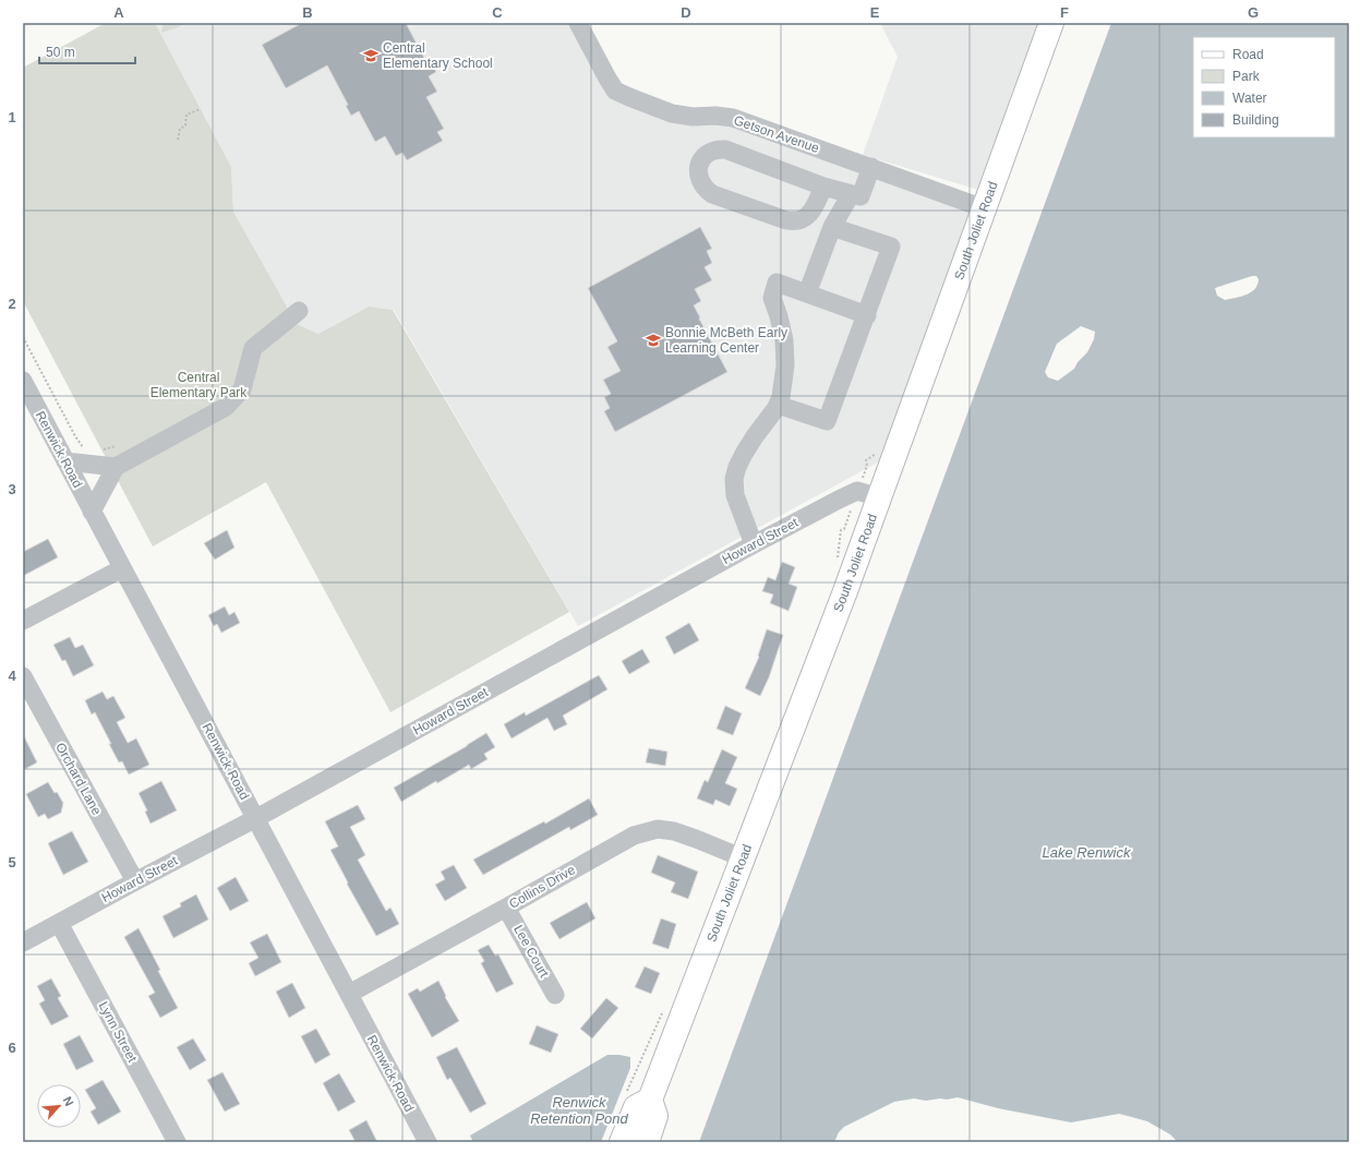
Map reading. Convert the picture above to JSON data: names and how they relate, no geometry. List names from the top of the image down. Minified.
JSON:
{"streets":{"main road":["South Joliet Road"],"street":["Getson Avenue","Renwick Road","Howard Street","Orchard Lane","Collins Drive","Lee Court","Lynn Street"]},"crossings":[["Getson Avenue","South Joliet Road"],["South Joliet Road","Howard Street"],["South Joliet Road","Collins Drive"],["Renwick Road","Howard Street"],["Renwick Road","Collins Drive"],["Howard Street","Orchard Lane"],["Howard Street","Lynn Street"],["Collins Drive","Lee Court"]],"water":["Lake Renwick","Renwick Retention Pond"],"parks":["Central Elementary Park"],"places":{"school or university":["Central Elementary School","Bonnie McBeth Early Learning Center"]},"legend":["Road","Park","Water","Building"],"scale_bar":"50 m","north":"top right","grid":{"columns":["A","B","C","D","E","F","G"],"rows":["1","2","3","4","5","6"]}}
